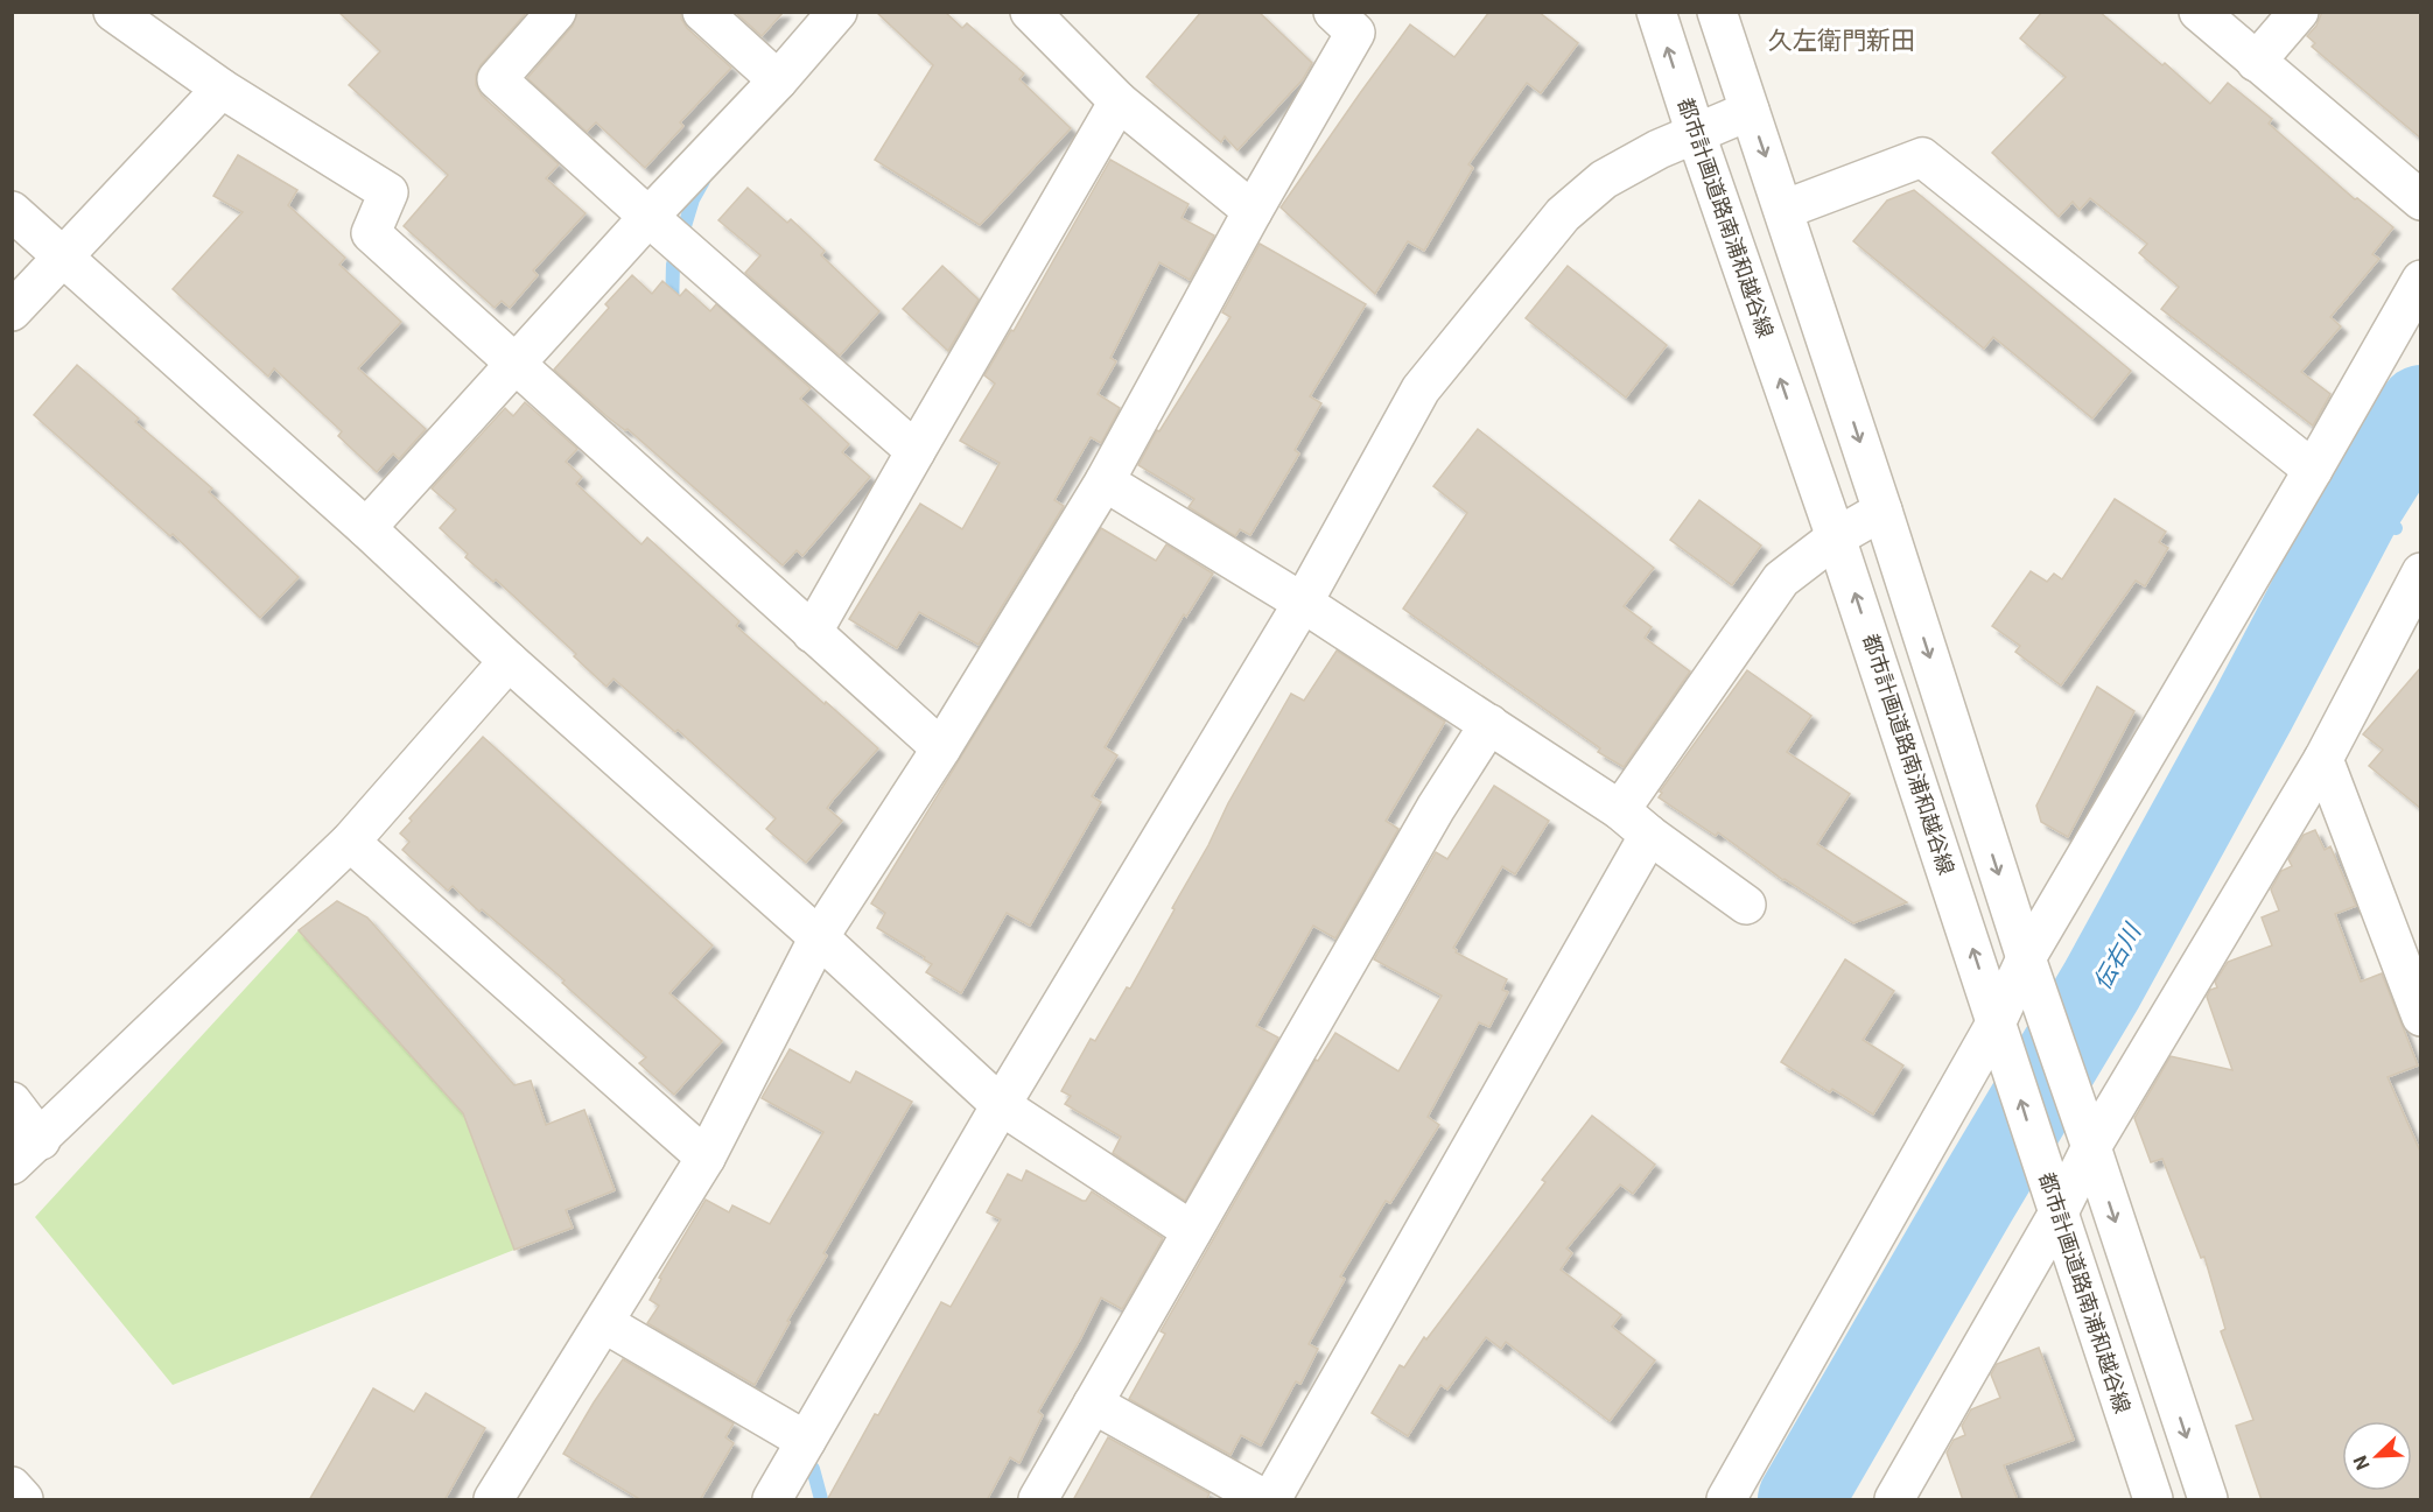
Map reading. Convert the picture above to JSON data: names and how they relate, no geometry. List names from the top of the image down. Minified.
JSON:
{"streets":{"street":["都市計画道路南浦和越谷線"]},"districts":["久左衛門新田"],"water":["伝右川"],"north":"bottom left"}
